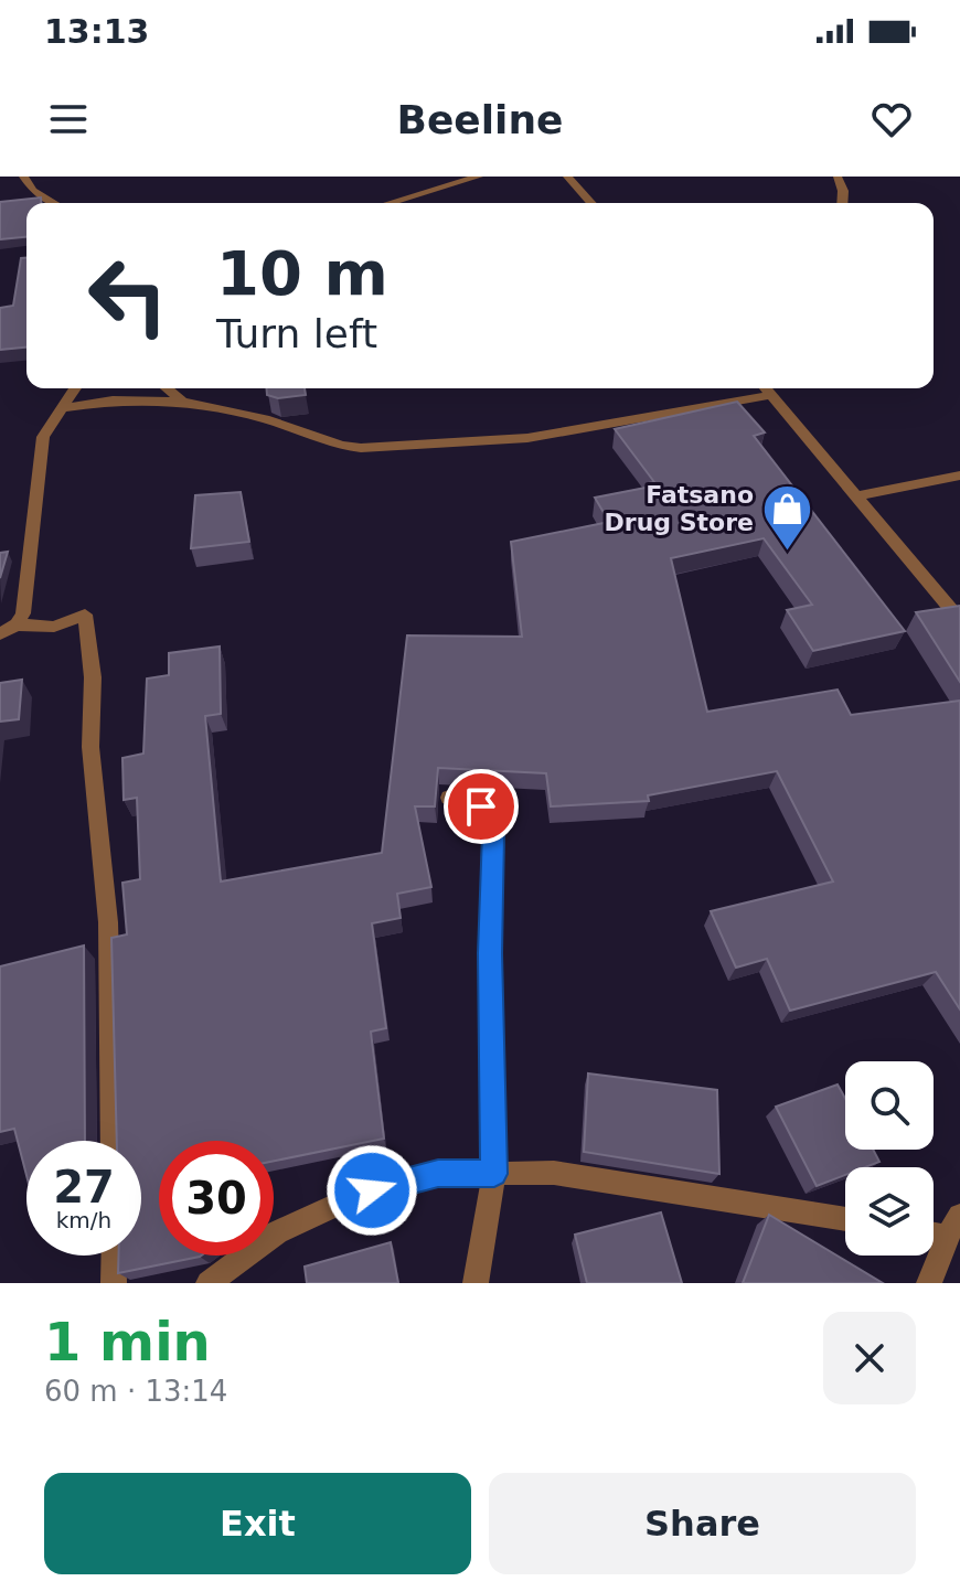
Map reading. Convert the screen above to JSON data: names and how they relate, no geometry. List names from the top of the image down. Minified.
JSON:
{"places":{"shop":["Fatsano Drug Store"]},"page":{"status":"13:13","header":"Beeline","turn":["10 m","Turn left"],"speed":"27 km/h","limit":"30","heading":["1 min","60 m · 13:14"],"buttons":["Exit","Share"]}}
